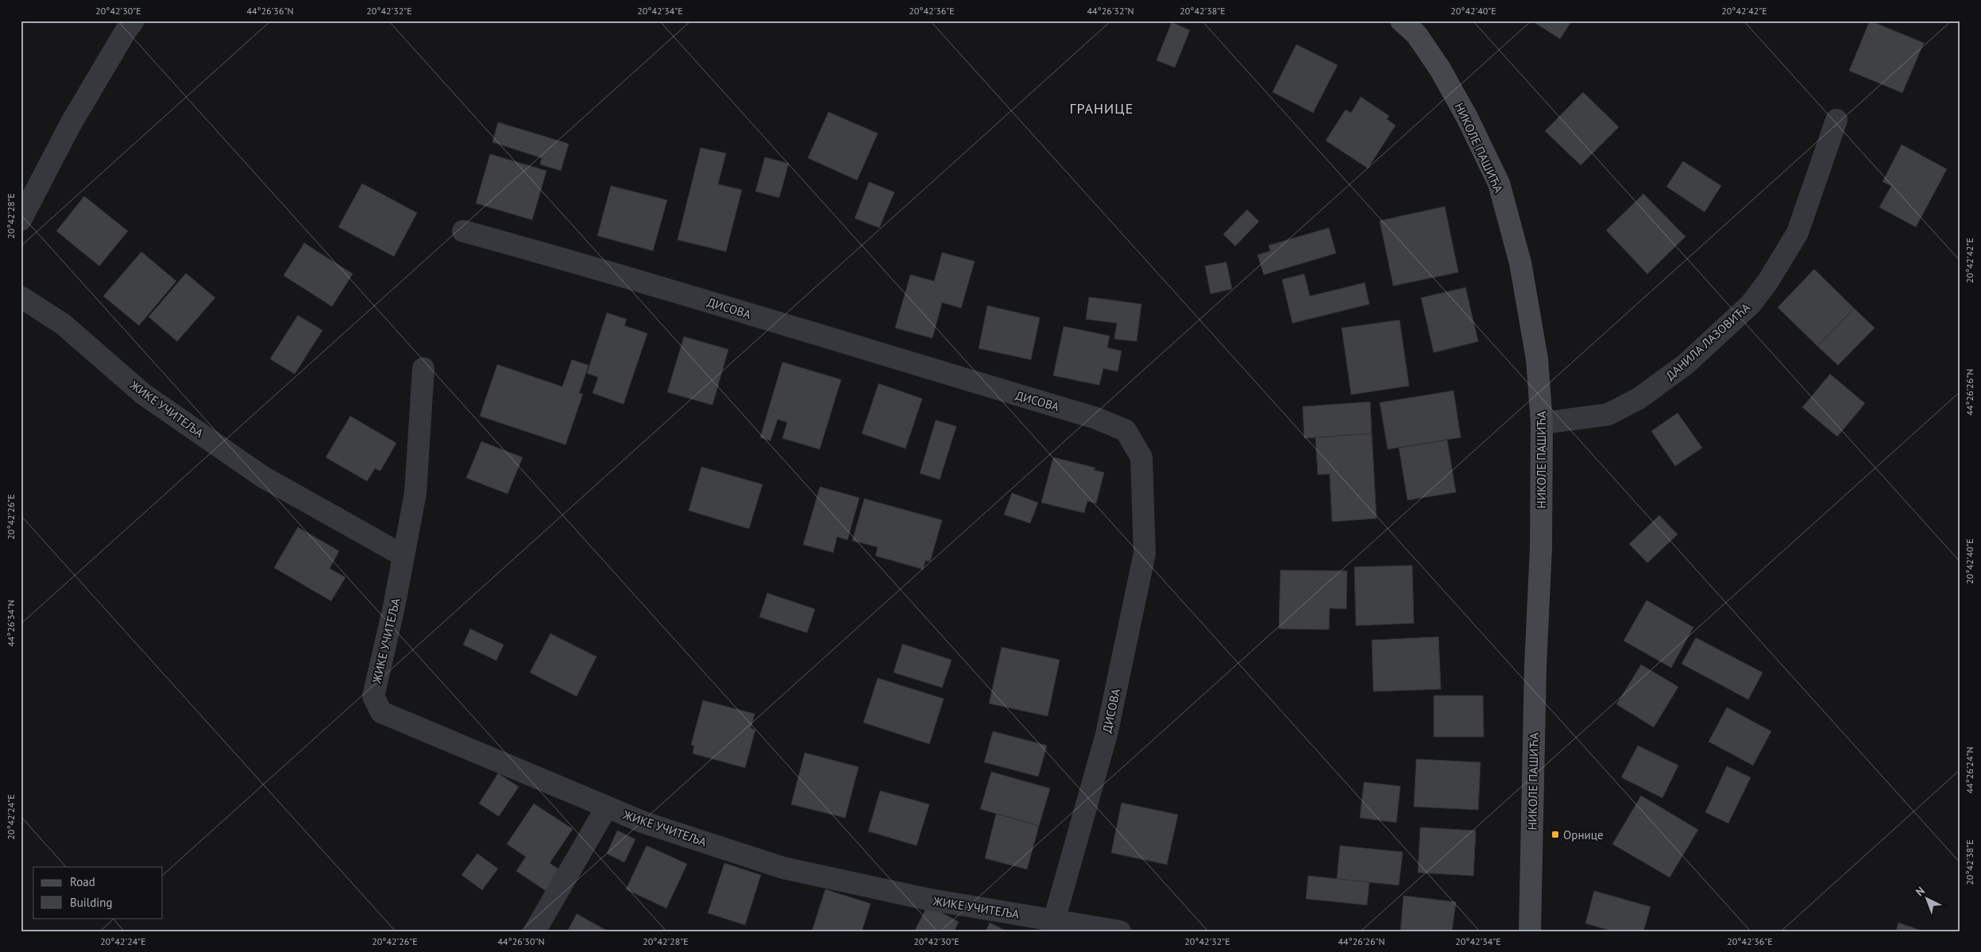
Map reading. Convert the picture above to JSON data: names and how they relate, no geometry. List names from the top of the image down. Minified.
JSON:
{"streets":{"street":["НИКОЛЕ ПАШИЋА","ДИСОВА","ДАНИЛА ЛАЗОВИЋА","ЖИКЕ УЧИТЕЉА"]},"crossings":[["НИКОЛЕ ПАШИЋА","ДАНИЛА ЛАЗОВИЋА"],["ДИСОВА","ЖИКЕ УЧИТЕЉА"]],"districts":["ГРАНИЦЕ"],"places":{"transit":["Орнице"]},"legend":["Road","Building"],"north":"top left","coordinates":["20°42'30\"E","44°26'36\"N","20°42'32\"E","20°42'34\"E","20°42'36\"E","44°26'32\"N","20°42'38\"E","20°42'40\"E","20°42'42\"E","20°42'28\"E","44°26'26\"N","20°42'26\"E","44°26'34\"N","44°26'24\"N","20°42'24\"E","44°26'30\"N"]}
